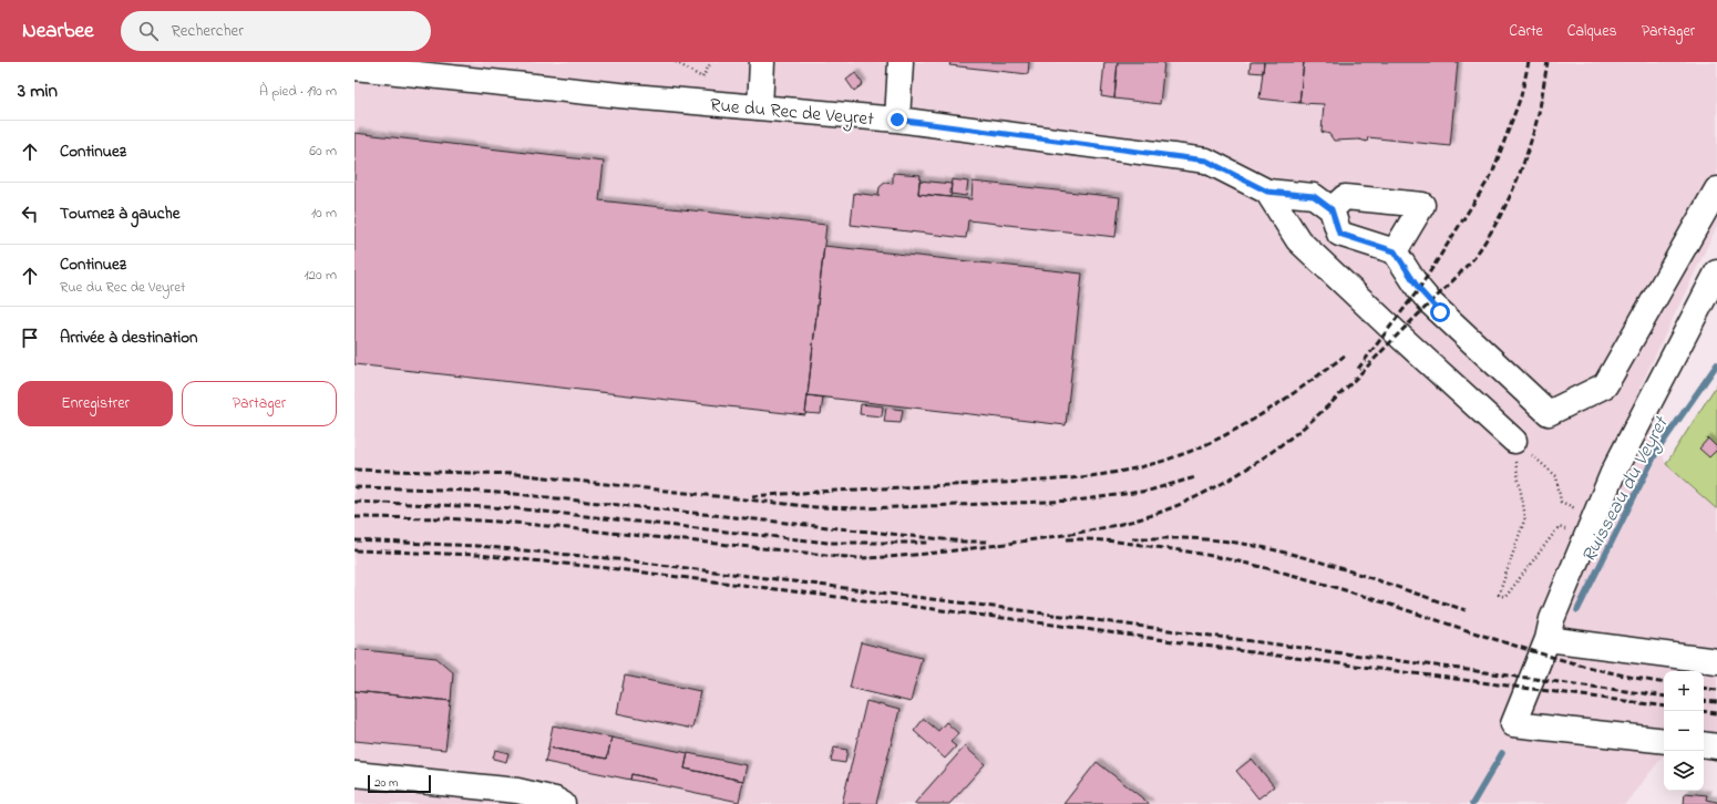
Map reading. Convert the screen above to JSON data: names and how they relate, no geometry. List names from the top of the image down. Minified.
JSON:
{"streets":{"street":["Rue du Rec de Veyret"]},"water":["Ruisseau du Veyret"],"scale_bar":"20 m","page":{"header":"Nearbee","search":"Rechercher","nav":["Carte","Calques","Partager"],"heading":["3 min","À pied · 190 m"],"list":[["Continuez","60 m"],["Tournez à gauche","10 m"],["Continuez","Rue du Rec de Veyret","120 m"],"Arrivée à destination"],"buttons":["Enregistrer","Partager"],"map_buttons":["+","−"],"scale":"20 m"}}
